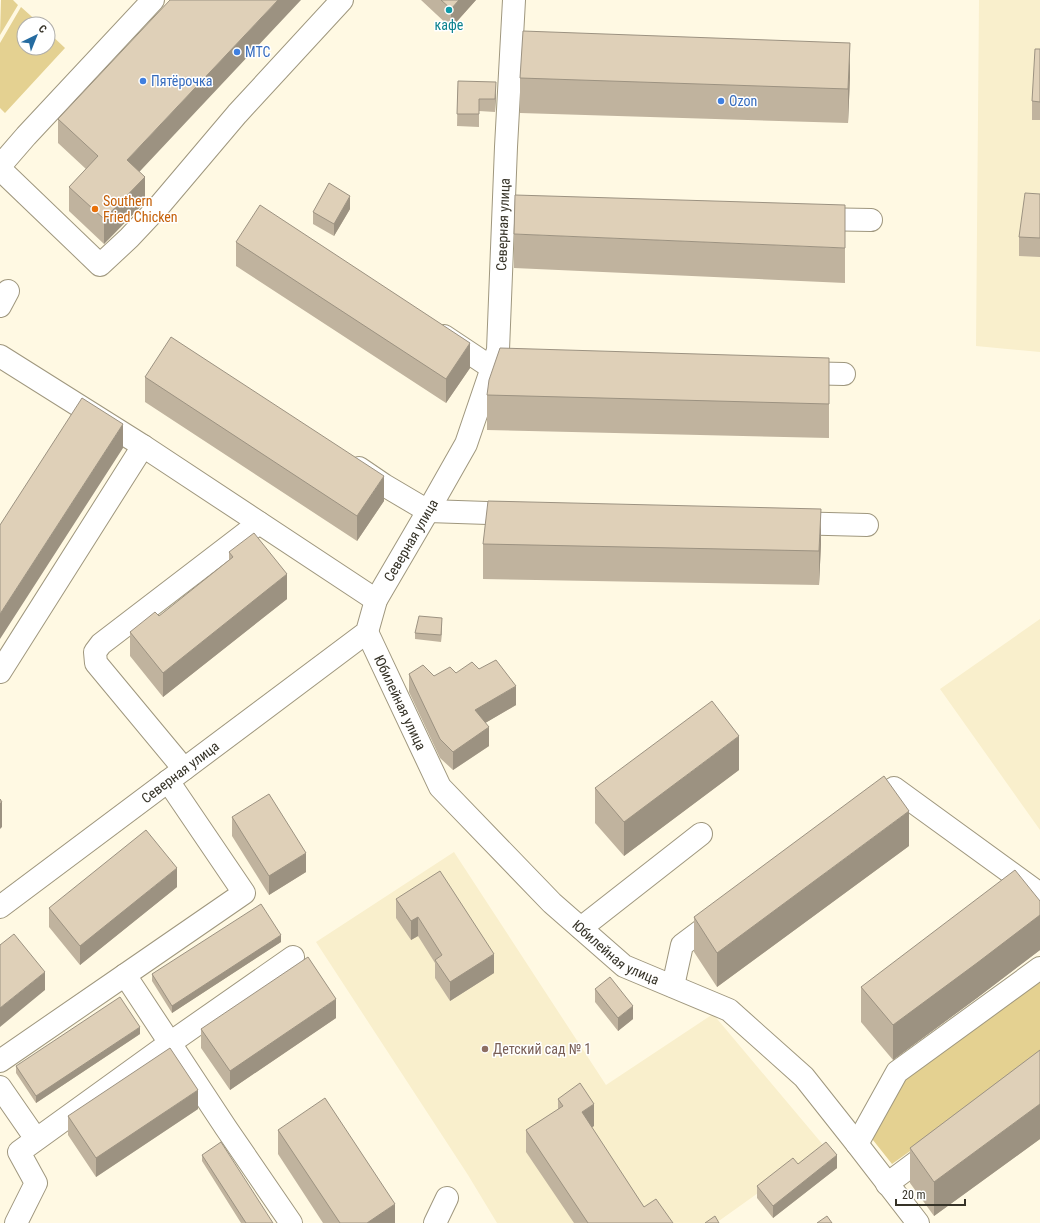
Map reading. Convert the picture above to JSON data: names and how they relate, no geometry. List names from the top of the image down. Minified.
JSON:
{"streets":{"street":["Северная улица","Юбилейная улица"]},"crossings":[["Северная улица","Юбилейная улица"]],"places":["кафе","МТС","Пятёрочка","Ozon","Southern Fried Chicken","Детский сад № 1"],"scale_bar":"20 m","north":"top right"}
